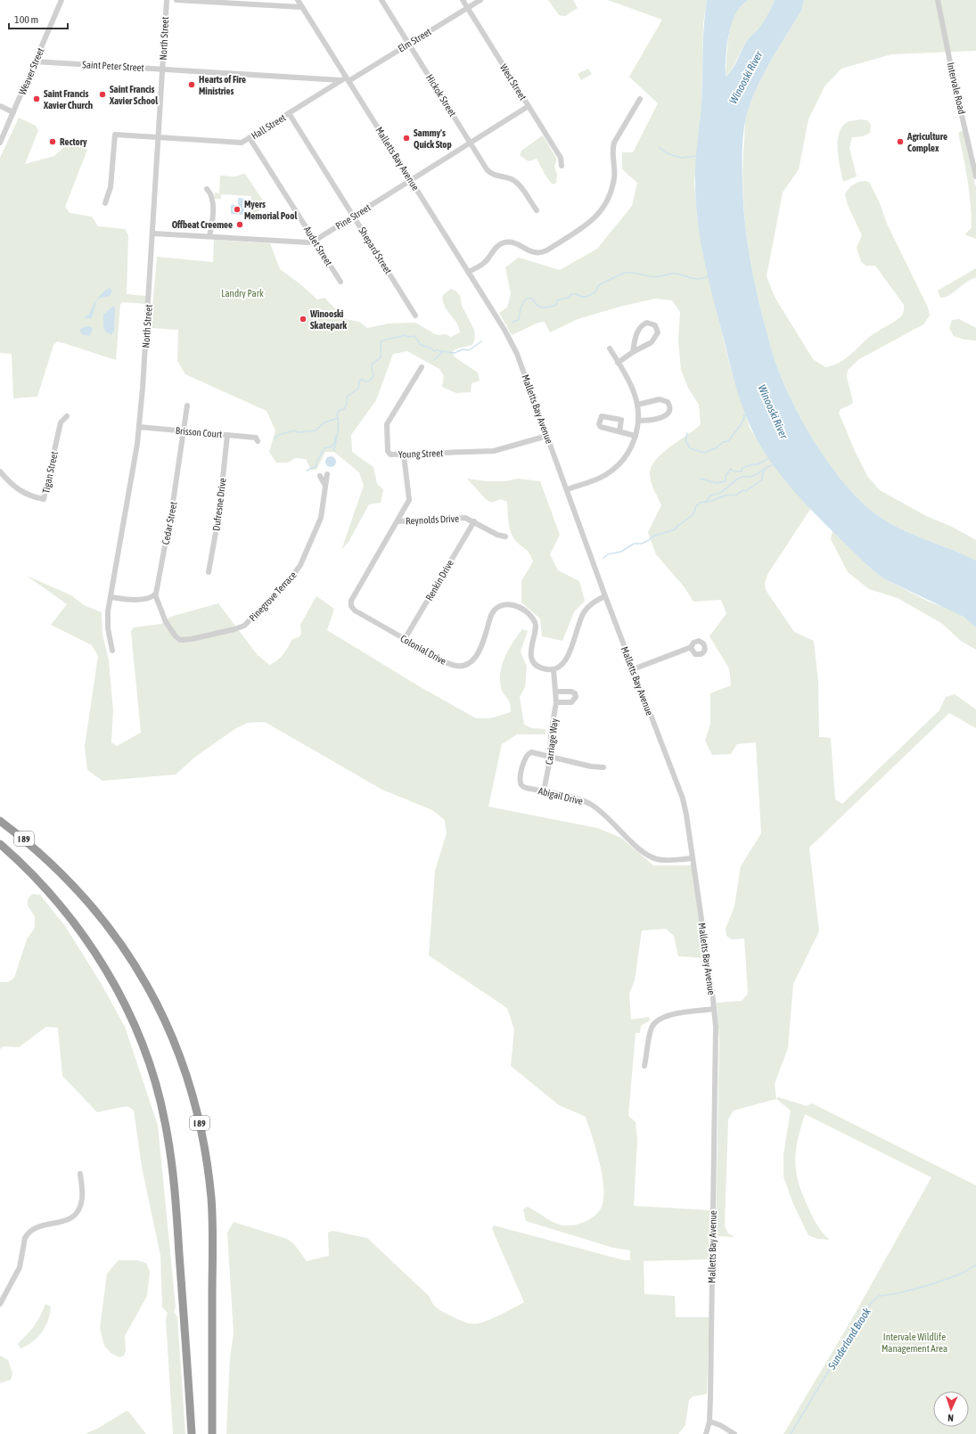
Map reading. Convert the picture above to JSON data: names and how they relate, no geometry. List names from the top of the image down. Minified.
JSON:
{"streets":{"highway":["I 89"],"street":["North Street","Elm Street","Saint Peter Street","Weaver Street","West Street","Intervale Road","Hickok Street","Hall Street","Malletts Bay Avenue","Pine Street","Audet Street","Shepard Street","Brisson Court","Young Street","Tigan Street","Dufresne Drive","Reynolds Drive","Cedar Street","Renkin Drive","Pinegrove Terrace","Colonial Drive","Carriage Way","Abigail Drive"]},"crossings":[["North Street","Saint Peter Street"],["North Street","Hall Street"],["North Street","Pine Street"],["North Street","Brisson Court"],["Elm Street","Saint Peter Street"],["Elm Street","West Street"],["Elm Street","Hickok Street"],["Elm Street","Hall Street"],["Elm Street","Malletts Bay Avenue"],["Saint Peter Street","Weaver Street"],["Saint Peter Street","Hall Street"],["Saint Peter Street","Malletts Bay Avenue"],["West Street","Pine Street"],["Hickok Street","Pine Street"],["Hall Street","Malletts Bay Avenue"],["Hall Street","Audet Street"],["Hall Street","Shepard Street"],["Malletts Bay Avenue","Pine Street"],["Malletts Bay Avenue","Young Street"],["Malletts Bay Avenue","Abigail Drive"],["Pine Street","Audet Street"],["Pine Street","Shepard Street"],["Brisson Court","Dufresne Drive"],["Brisson Court","Cedar Street"],["Young Street","Colonial Drive"],["Reynolds Drive","Renkin Drive"],["Reynolds Drive","Colonial Drive"],["Cedar Street","Pinegrove Terrace"],["Renkin Drive","Colonial Drive"],["Colonial Drive","Carriage Way"],["Carriage Way","Abigail Drive"]],"water":["Winooski River","Sunderland Brook"],"parks":["Landry Park","Intervale Wildlife Management Area"],"places":["Hearts of Fire Ministries","Saint Francis Xavier School","Saint Francis Xavier Church","Sammy's Quick Stop","Rectory","Agriculture Complex","Myers Memorial Pool","Offbeat Creemee","Winooski Skatepark"],"scale_bar":"100 m","north":"bottom"}
